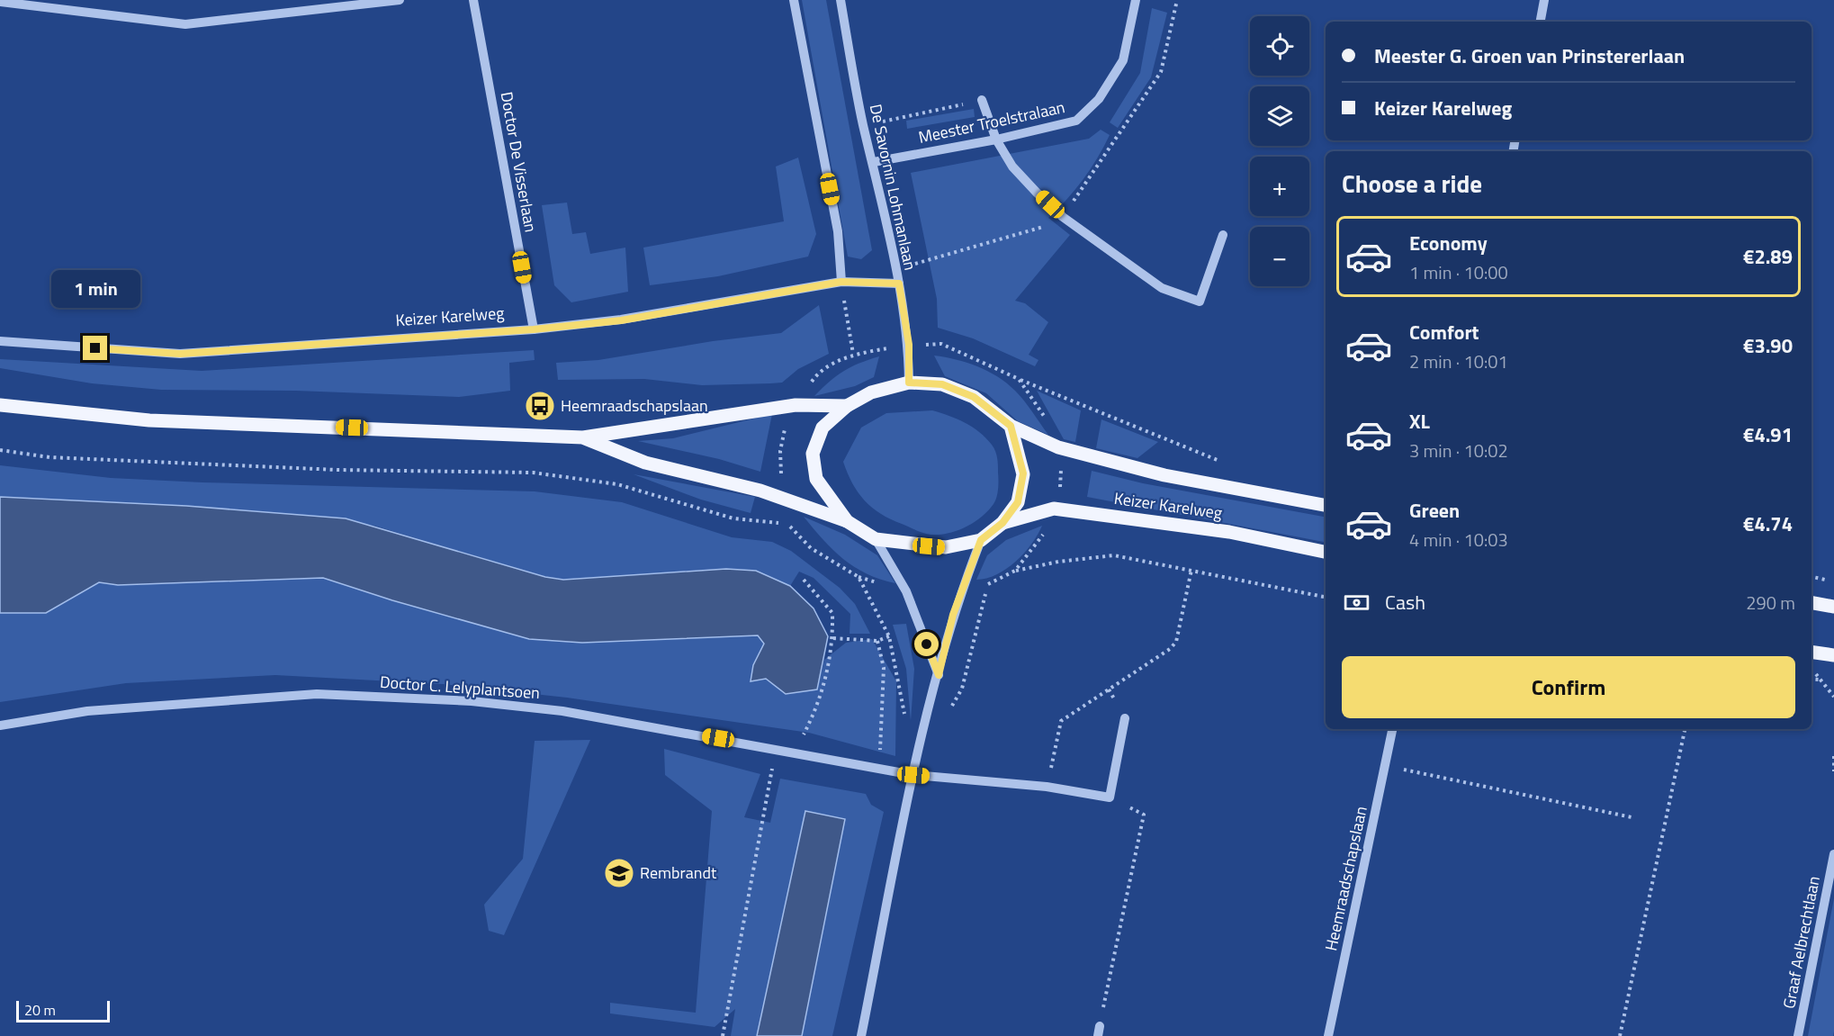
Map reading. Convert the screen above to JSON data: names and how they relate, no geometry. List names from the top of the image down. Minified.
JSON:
{"streets":{"main road":["Keizer Karelweg"],"street":["Meester Troelstralaan","Doctor De Visserlaan","De Savornin Lohmanlaan","Doctor C. Lelyplantsoen","Heemraadschapslaan","Graaf Aelbrechtlaan"]},"crossings":[["Meester Troelstralaan","De Savornin Lohmanlaan"],["Doctor De Visserlaan","Keizer Karelweg"],["De Savornin Lohmanlaan","Keizer Karelweg"]],"places":{"bus stop":["Heemraadschapslaan"],"school or university":["Rembrandt"]},"scale_bar":"20 m","page":{"map_buttons":["+","−"],"banner":["Meester G. Groen van Prinstererlaan","Keizer Karelweg"],"heading":"Choose a ride","list":[{"name":"Economy","note":"1 min · 10:00","value":"€2.89"},{"name":"Comfort","note":"2 min · 10:01","value":"€3.90"},{"name":"XL","note":"3 min · 10:02","value":"€4.91"},{"name":"Green","note":"4 min · 10:03","value":"€4.74"}],"bubble":"1 min","pay":["Cash","290 m"],"buttons":"Confirm","scale":"20 m"}}
